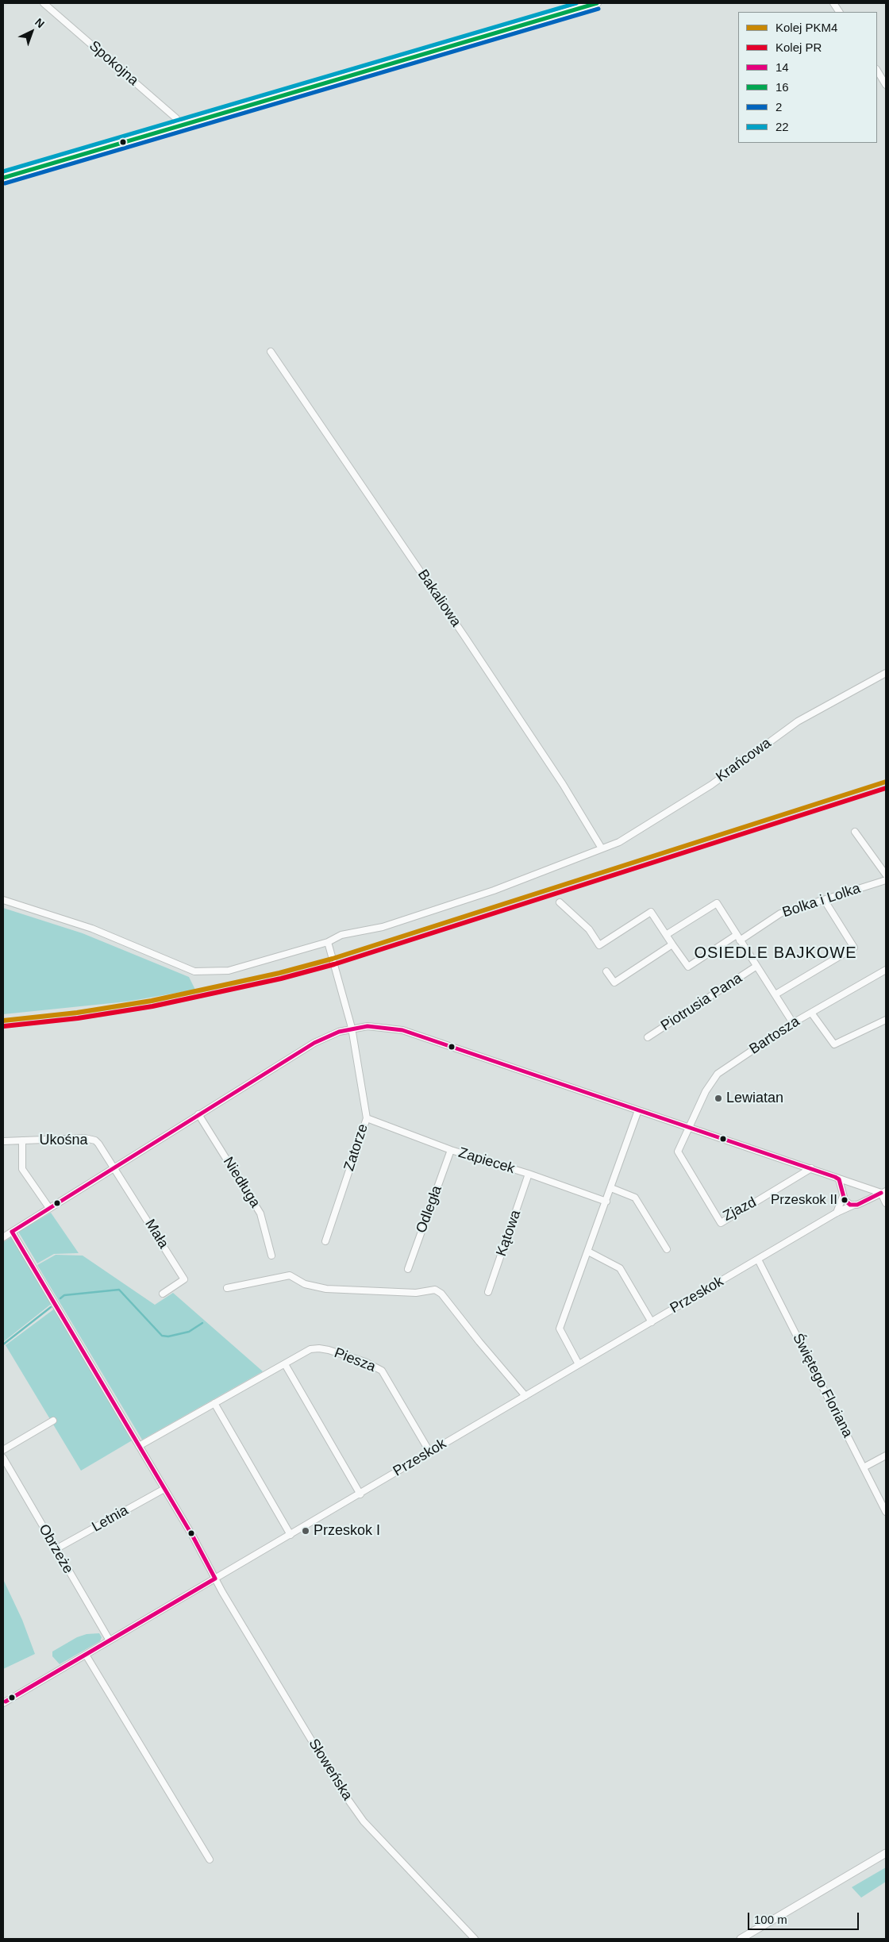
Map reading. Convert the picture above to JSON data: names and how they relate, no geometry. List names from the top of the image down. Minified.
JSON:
{"streets":{"street":["Spokojna","Bakaliowa","Krańcowa","Bolka i Lolka","Piotrusia Pana","Bartosza","Ukośna","Zatorze","Zapiecek","Niedługa","Odległa","Zjazd","Kątowa","Mała","Przeskok","Piesza","Świętego Floriana","Letnia","Obrzeże","Słoweńska"]},"crossings":[["Bakaliowa","Krańcowa"],["Krańcowa","Zatorze"],["Bartosza","Zjazd"],["Ukośna","Mała"],["Zatorze","Zapiecek"],["Zapiecek","Odległa"],["Zapiecek","Kątowa"],["Przeskok","Piesza"],["Przeskok","Świętego Floriana"],["Przeskok","Obrzeże"],["Przeskok","Słoweńska"],["Piesza","Słoweńska"],["Letnia","Obrzeże"],["Letnia","Słoweńska"]],"districts":["OSIEDLE BAJKOWE"],"places":["Lewiatan","Przeskok II","Przeskok I"],"lines":["transit line 16","transit line 22","transit line 2","rail line PKM4","rail line PR","transit line 14"],"legend":["Kolej PKM4","Kolej PR","14","16","2","22"],"scale_bar":"100 m","north":"top right"}
